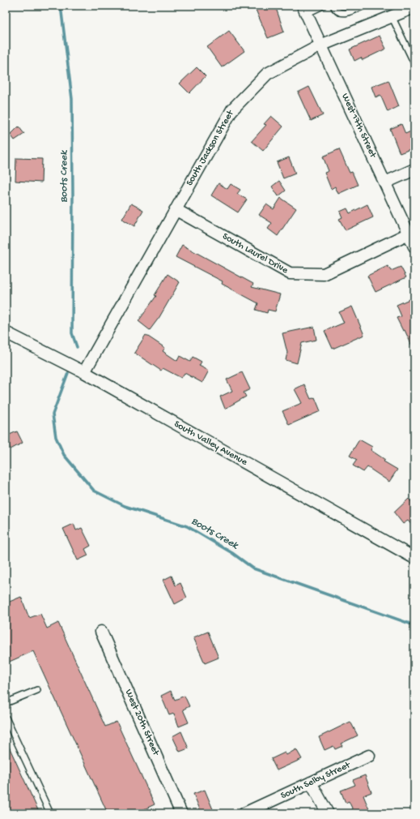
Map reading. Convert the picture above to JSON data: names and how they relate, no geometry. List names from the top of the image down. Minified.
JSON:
{"streets":{"street":["West 17th Street","South Jackson Street","South Laurel Drive","South Valley Avenue","West 20th Street","South Selby Street"]},"crossings":[["West 17th Street","South Jackson Street"],["West 17th Street","South Laurel Drive"],["South Jackson Street","South Laurel Drive"],["South Jackson Street","South Valley Avenue"]],"water":["Boots Creek"]}
